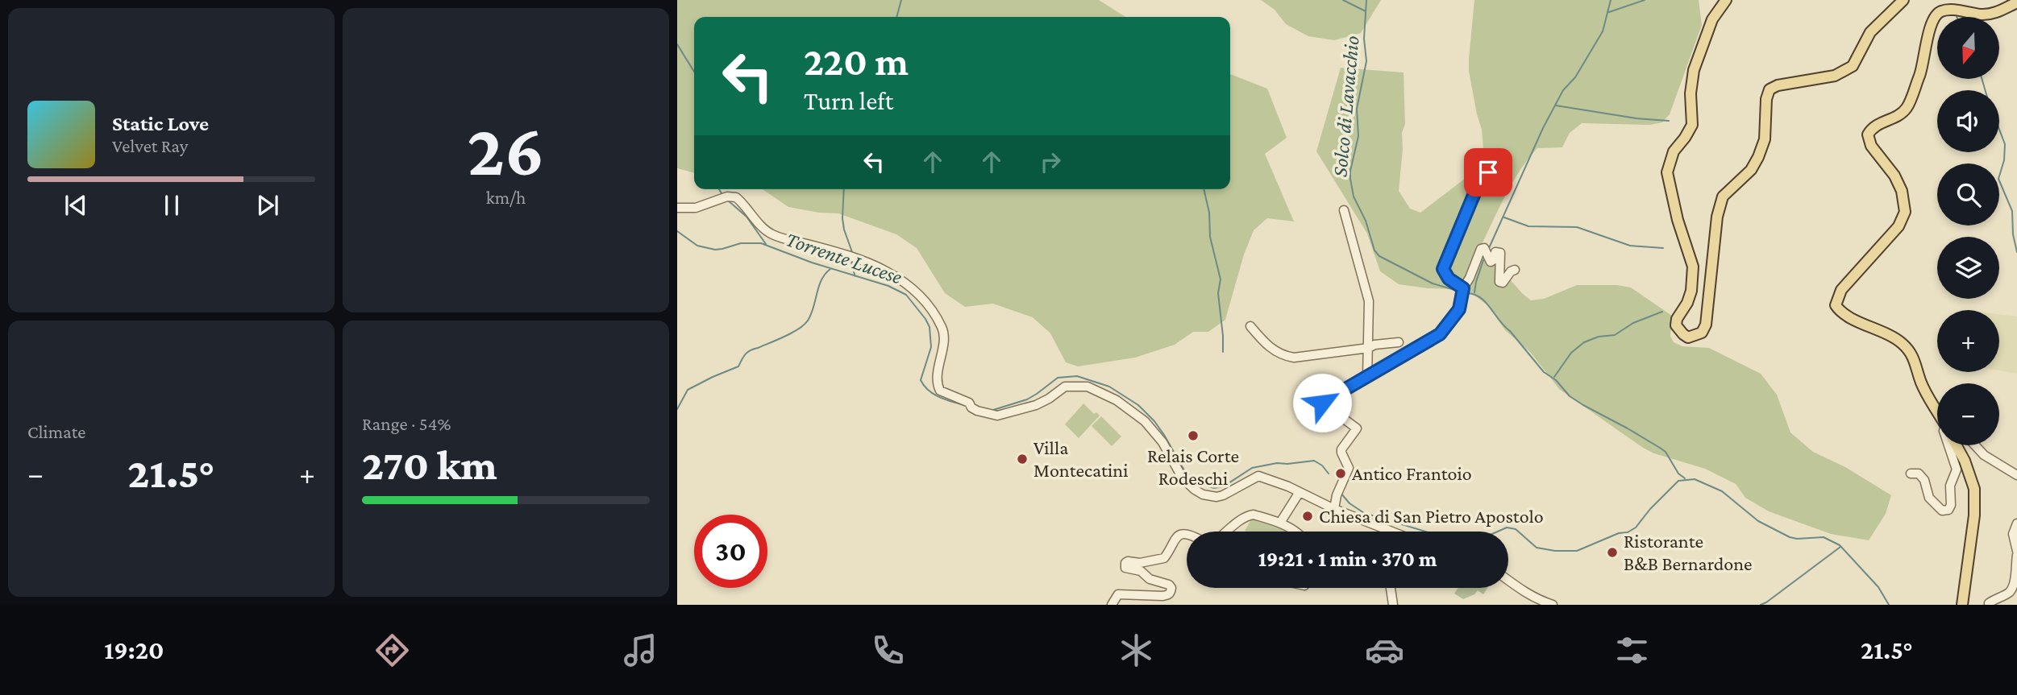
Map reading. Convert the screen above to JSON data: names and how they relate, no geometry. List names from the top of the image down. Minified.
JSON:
{"water":["Solco di Lavacchio","Torrente Lucese"],"places":["Relais Corte Rodeschi","Villa Montecatini","Antico Frantoio","Chiesa di San Pietro Apostolo","Ristorante B&B Bernardone"],"north":"bottom","page":{"tile":[["26","km/h"],"Climate",["Range · 54%","270 km"]],"map_buttons":["+","−"],"turn":["220 m","Turn left"],"song":["Static Love","Velvet Ray"],"heat":["−","21.5°","+"],"limit":"30","trip":"19:21 · 1 min · 370 m","tabs":["19:20","21.5°"]}}
